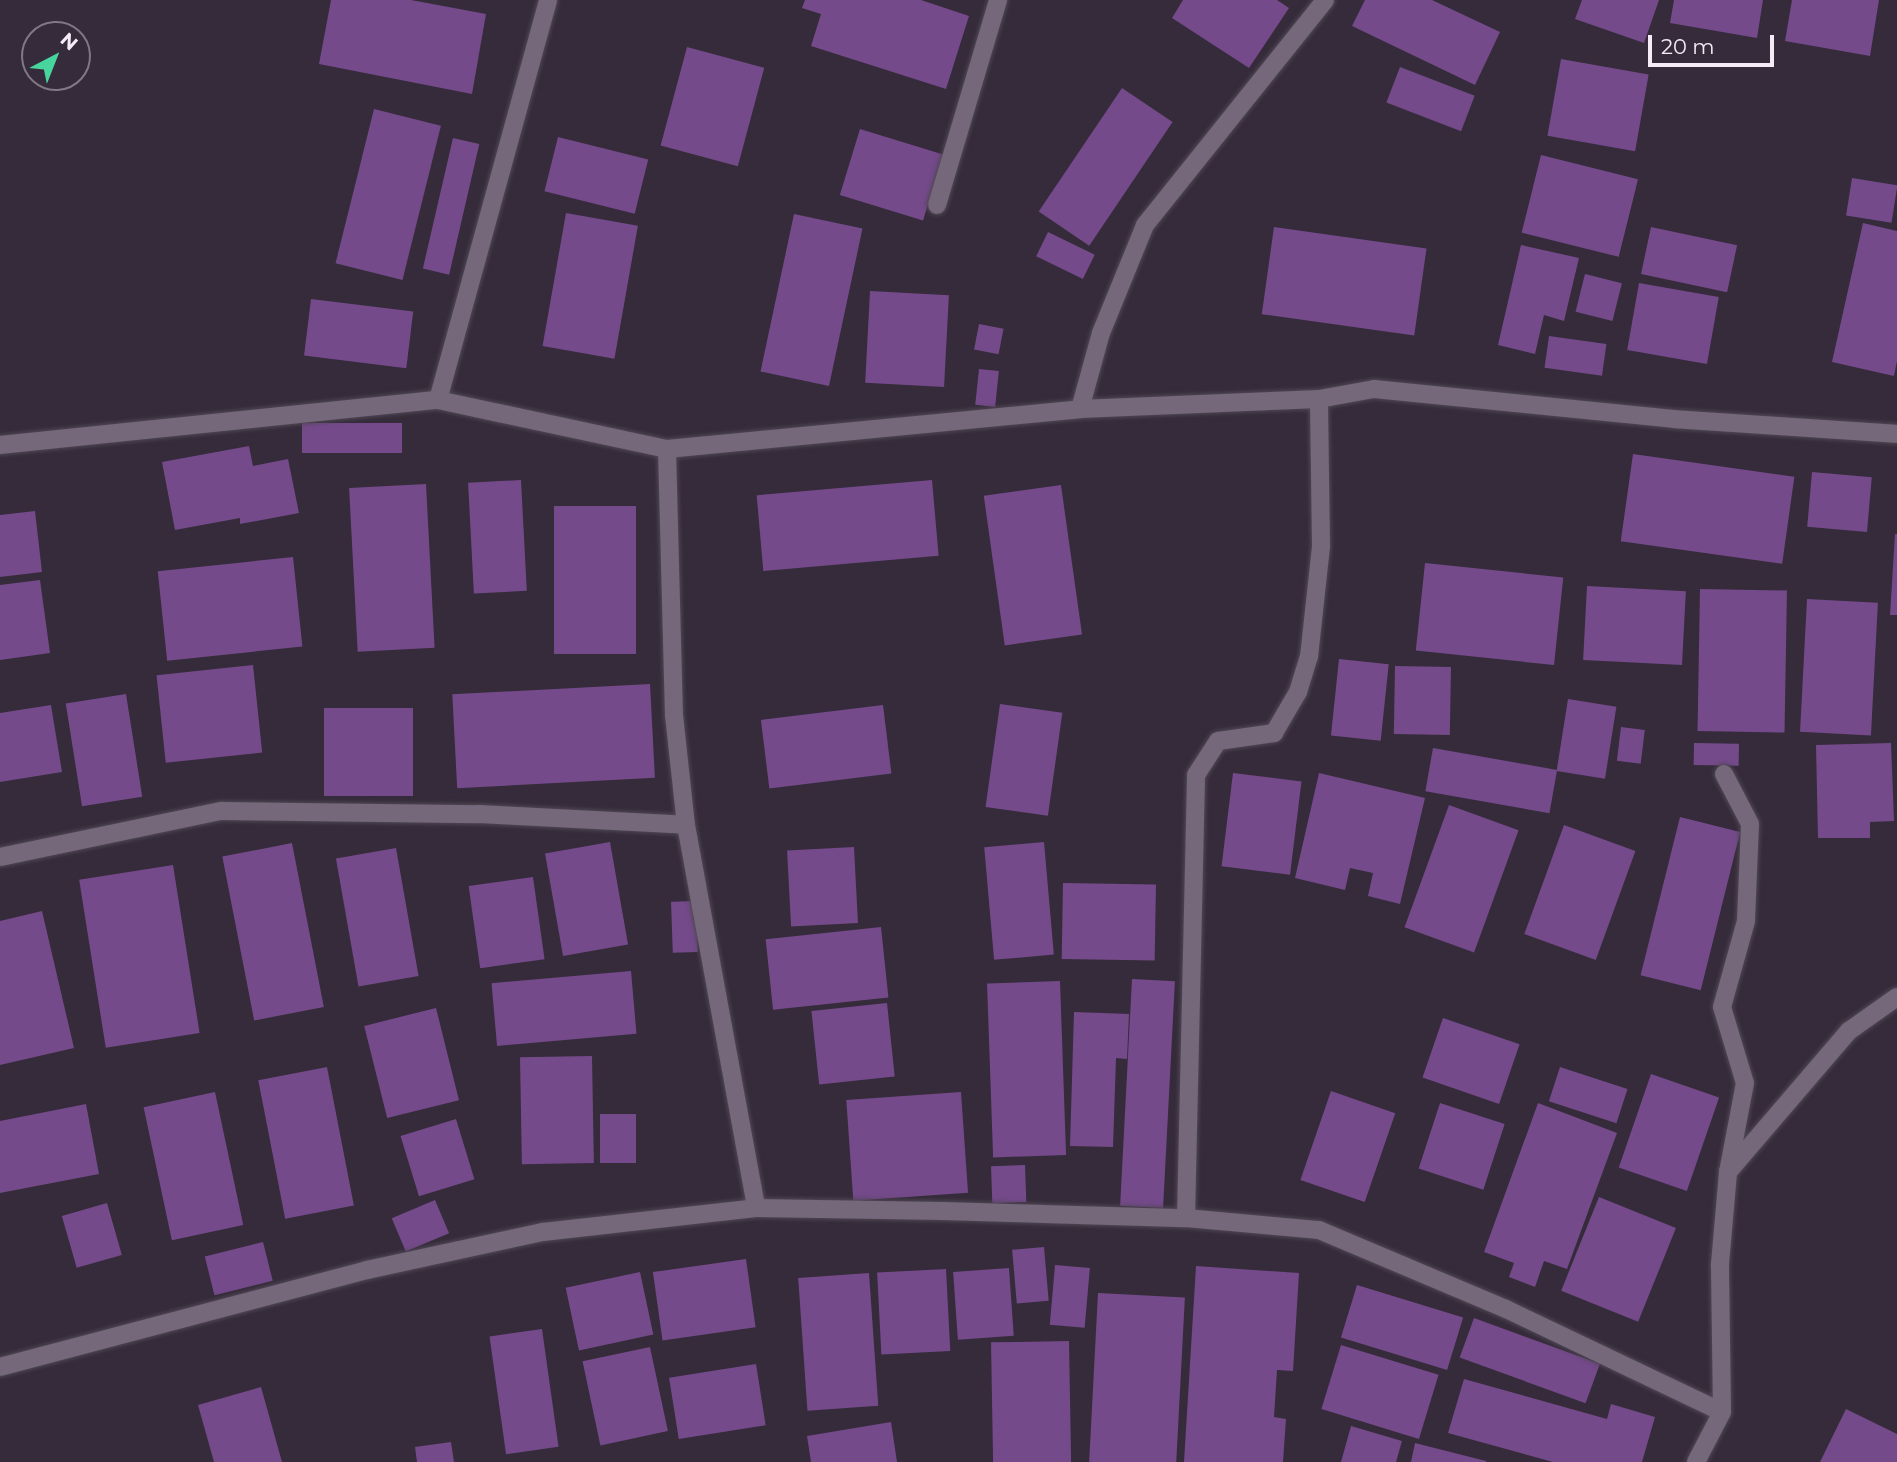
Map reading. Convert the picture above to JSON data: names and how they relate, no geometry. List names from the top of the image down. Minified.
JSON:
{"scale_bar":"20 m","north":"top right"}
